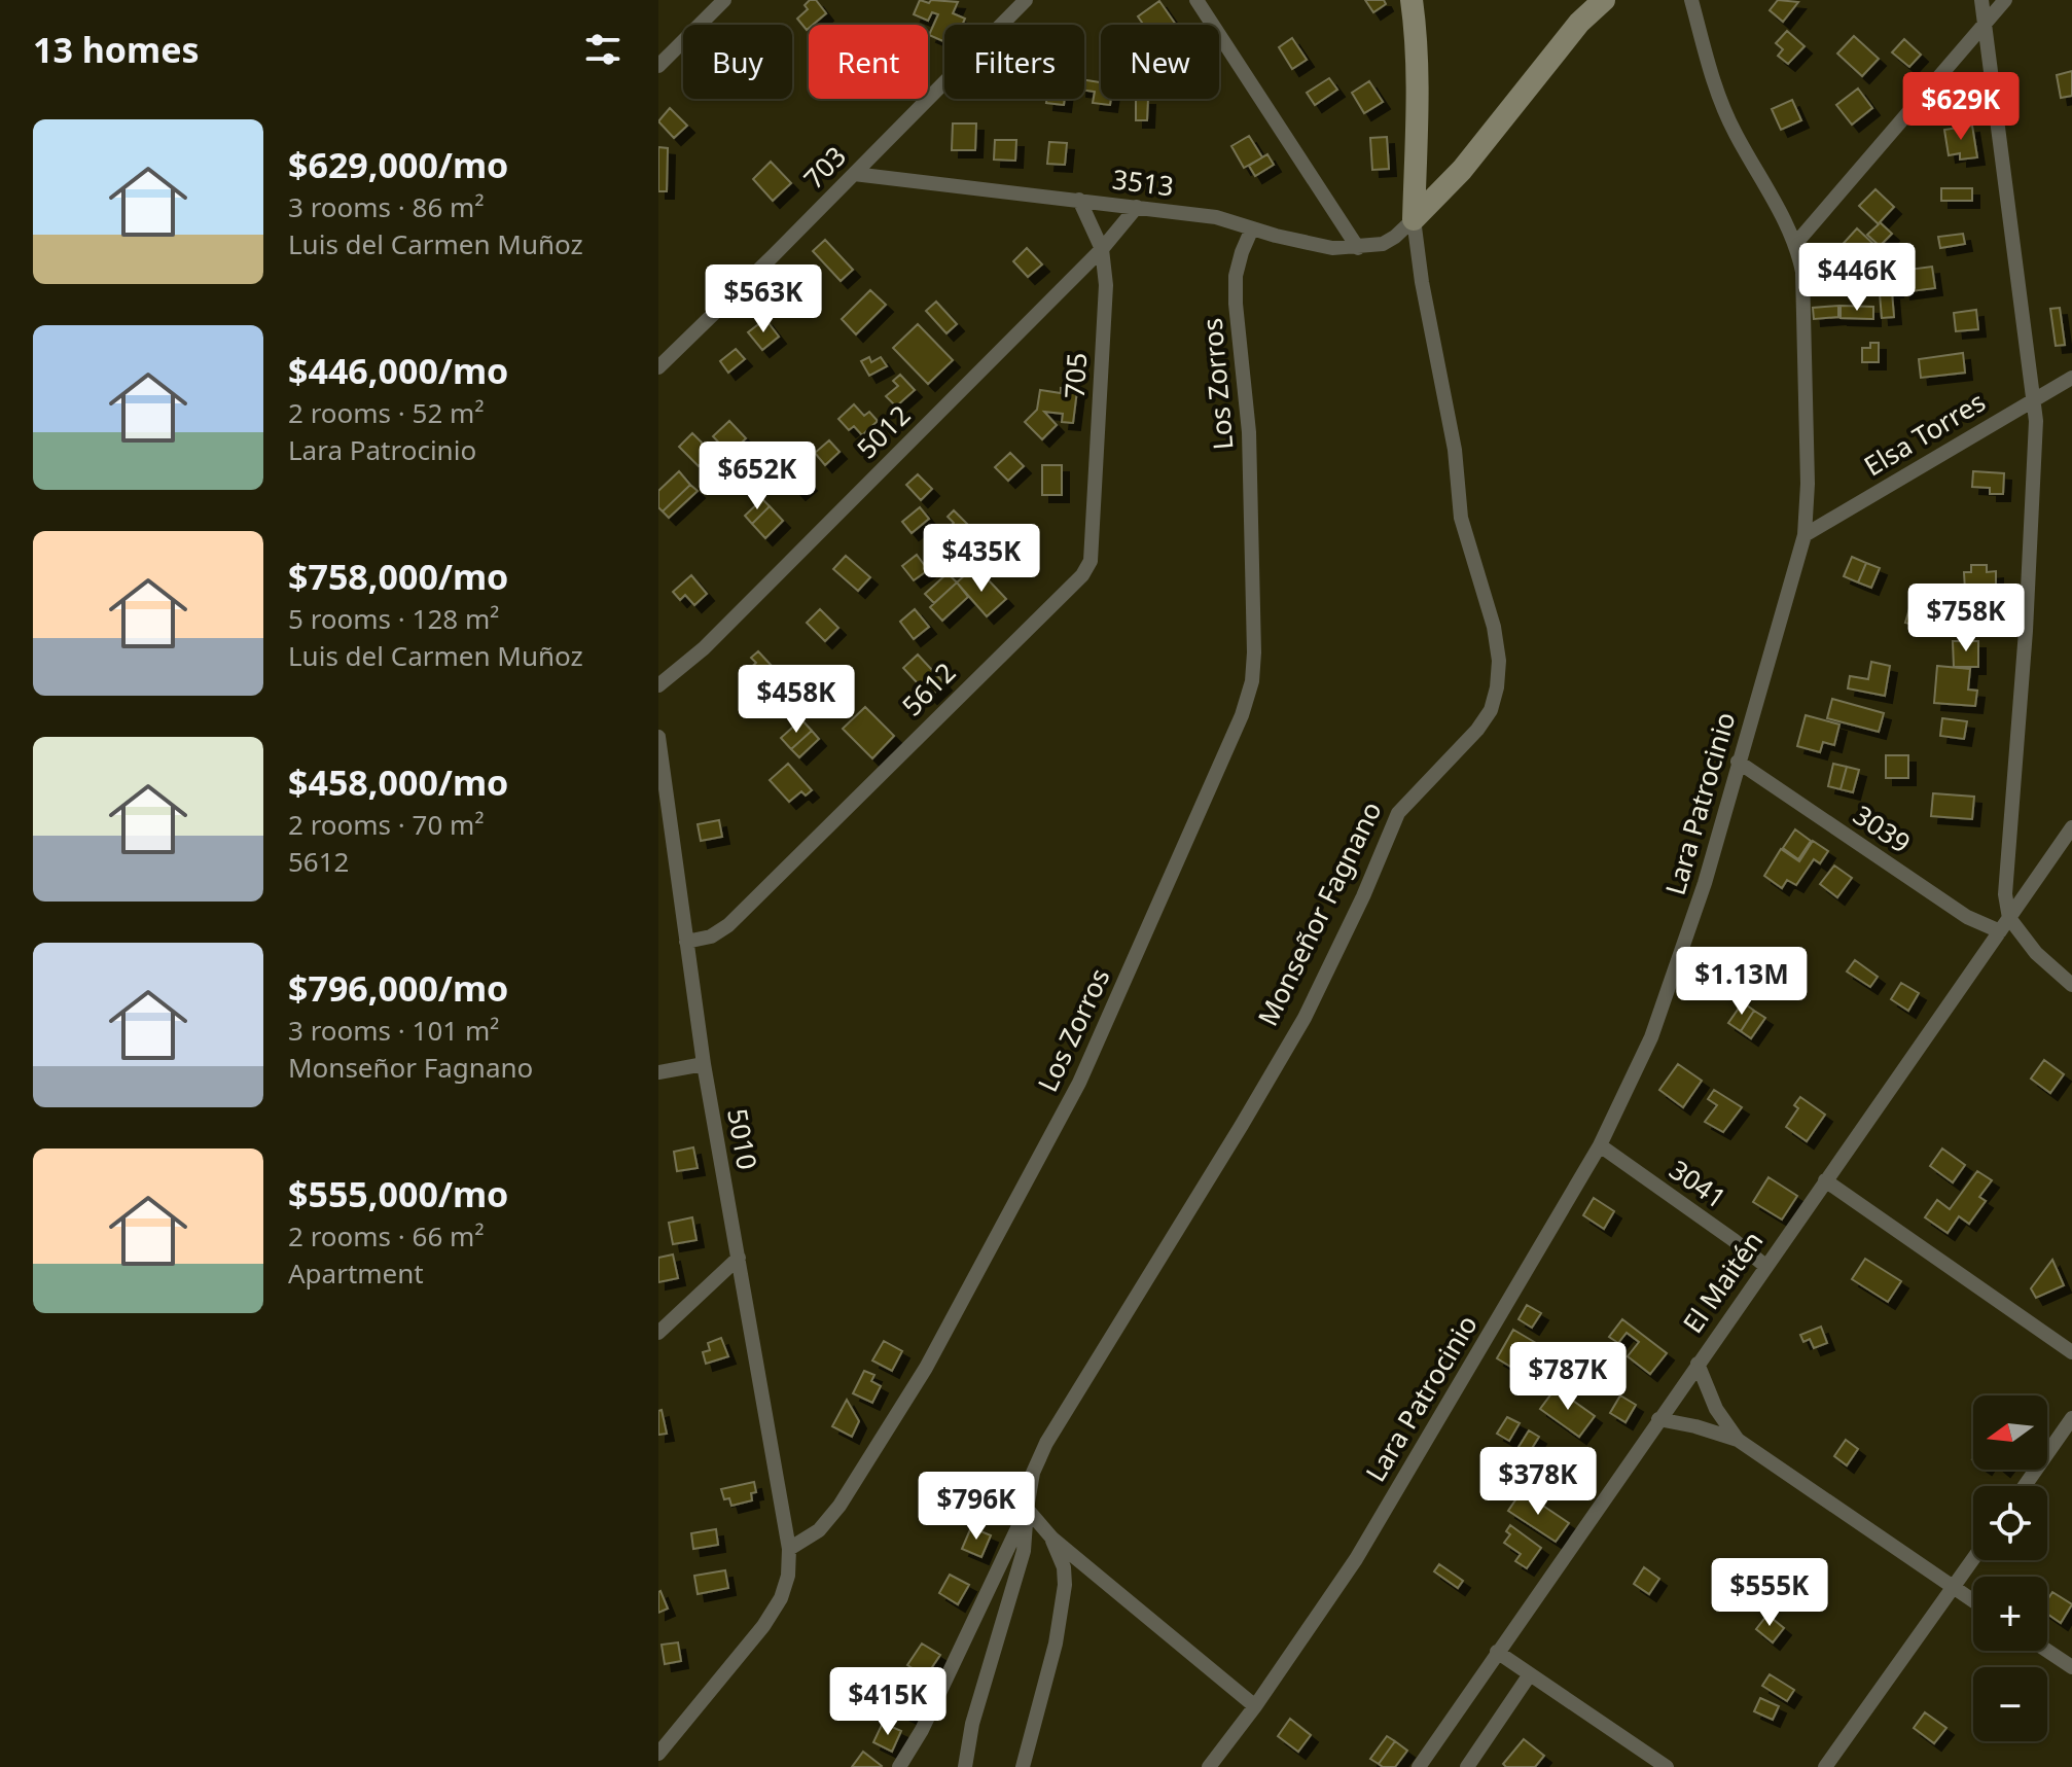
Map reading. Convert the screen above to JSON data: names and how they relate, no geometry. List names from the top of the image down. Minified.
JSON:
{"streets":{"street":["703","3513","705","Los Zorros","5012","Elsa Torres","5612","Lara Patrocinio","3039","Monseñor Fagnano","5010","3041","El Maitén"]},"crossings":[["703","3513"],["3513","705"],["3513","Los Zorros"],["3513","5012"],["3513","Monseñor Fagnano"],["705","5012"],["705","5612"],["Los Zorros","5010"],["Elsa Torres","Lara Patrocinio"],["5612","5010"],["Lara Patrocinio","3039"],["Lara Patrocinio","3041"],["3039","El Maitén"],["3041","El Maitén"]],"north":"left","page":{"heading":"13 homes","chip":["Buy","Rent","Filters","New"],"price":["$629K","$446K","$563K","$652K","$435K","$758K","$458K","$1.13M","$787K","$378K","$796K","$555K","$415K"],"list":[{"name":"$629,000/mo","note":"3 rooms · 86 m² · Luis del Carmen Muñoz"},{"name":"$446,000/mo","note":"2 rooms · 52 m² · Lara Patrocinio"},{"name":"$758,000/mo","note":"5 rooms · 128 m² · Luis del Carmen Muñoz"},{"name":"$458,000/mo","note":"2 rooms · 70 m² · 5612"},{"name":"$796,000/mo","note":"3 rooms · 101 m² · Monseñor Fagnano"},{"name":"$555,000/mo","note":"2 rooms · 66 m² · Apartment"}],"map_buttons":["+","−"]}}
